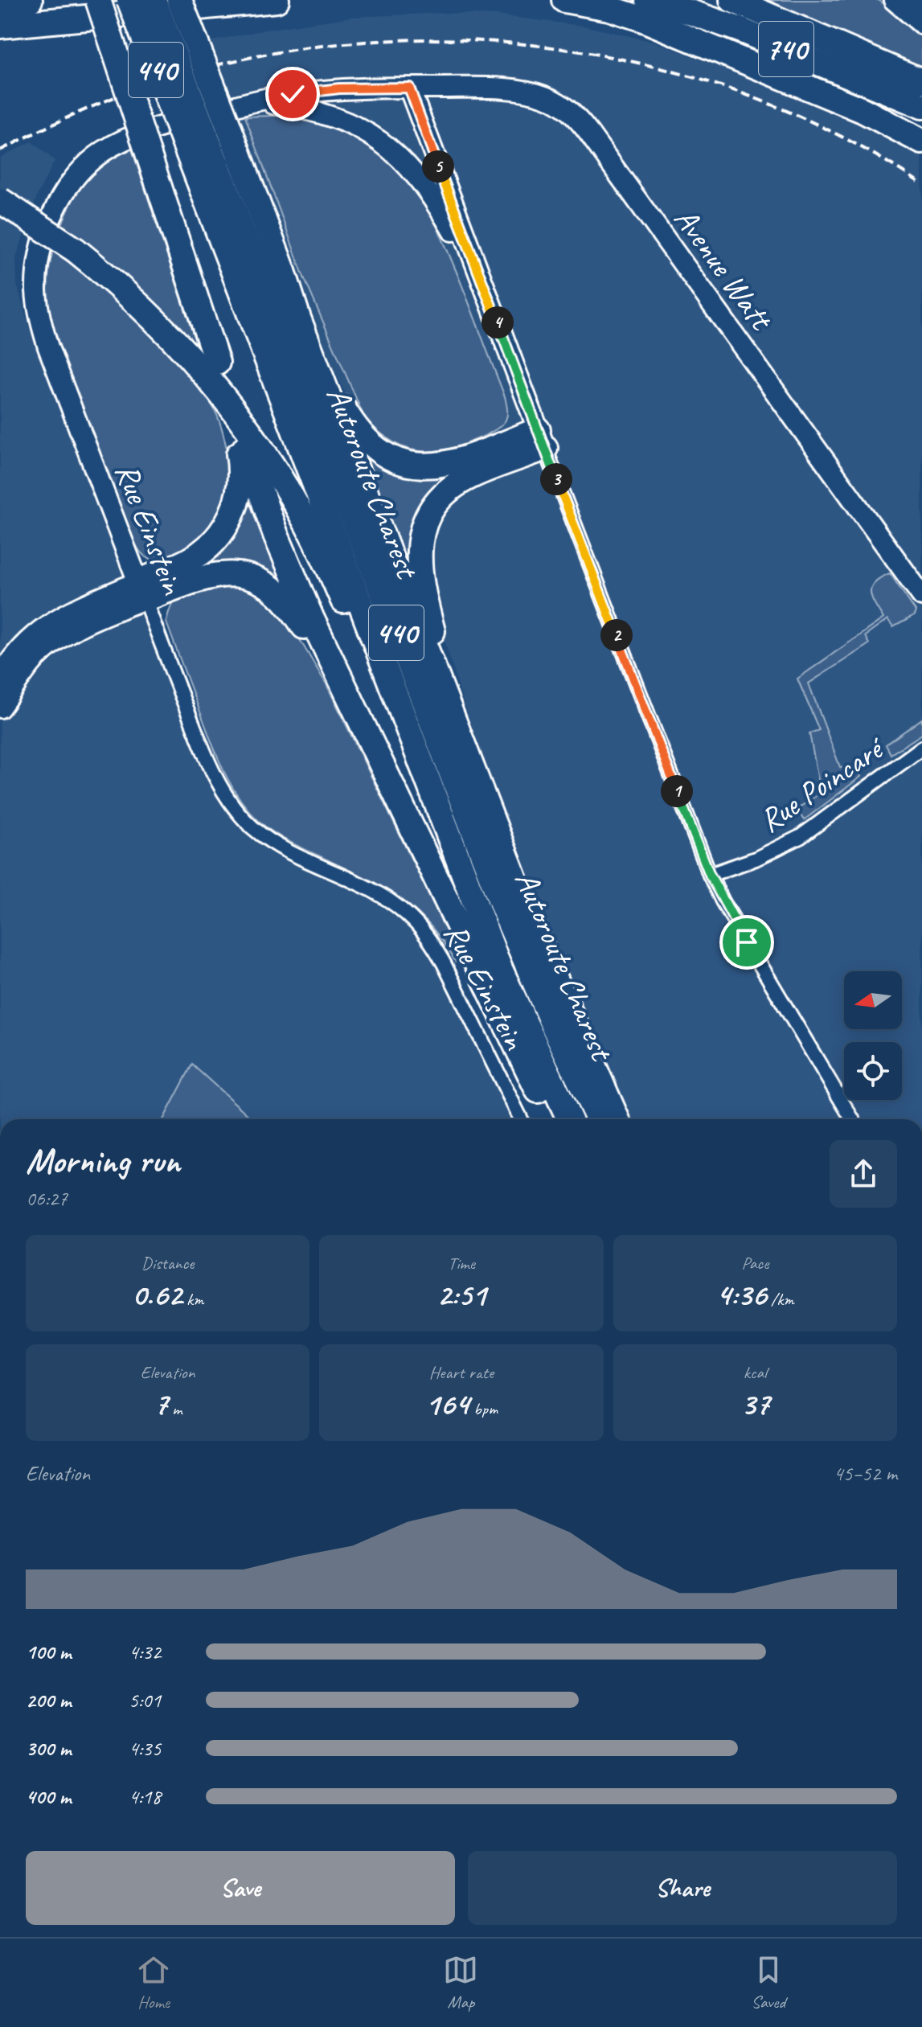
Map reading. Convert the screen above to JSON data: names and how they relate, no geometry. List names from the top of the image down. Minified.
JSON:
{"streets":{"highway":["740","440","Autoroute Charest"],"street":["Avenue Watt","Rue Einstein","Rue Poincaré"]},"crossings":[["Avenue Watt","Rue Einstein"]],"north":"left","page":{"pins":["5","4","3","2","1"],"heading":["Morning run","06:27"],"stats":[["Distance","0.62 km"],["Time","2:51"],["Pace","4:36 /km"],["Elevation","7 m"],["Heart rate","164 bpm"],["kcal","37"]],"chart":["Elevation","45–52 m"],"list":[{"name":"100 m","note":"4:32"},{"name":"200 m","note":"5:01"},{"name":"300 m","note":"4:35"},{"name":"400 m","note":"4:18"}],"buttons":["Save","Share"],"tabs":["Home","Map","Saved"]}}
